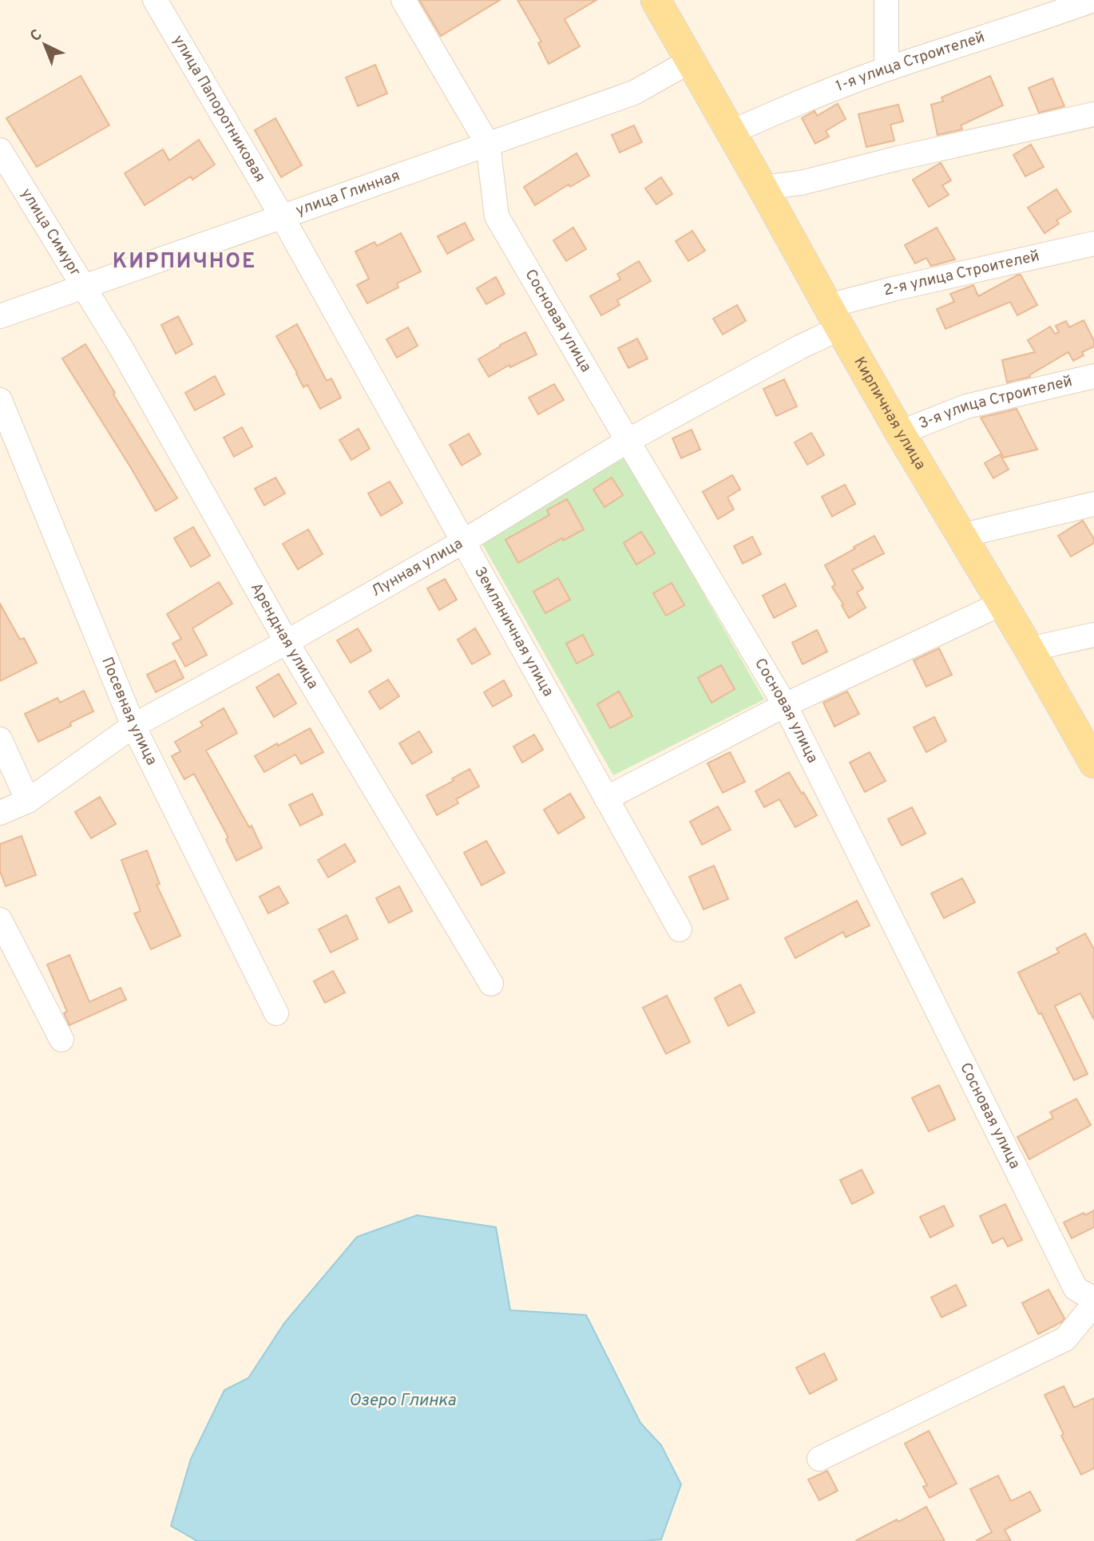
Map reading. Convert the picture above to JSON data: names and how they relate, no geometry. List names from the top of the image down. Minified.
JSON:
{"streets":{"main road":["Кирпичная улица"],"street":["1-я улица Строителей","улица Папоротниковая","улица Глинная","улица Симург","2-я улица Строителей","Сосновая улица","3-я улица Строителей","Лунная улица","Земляничная улица","Арендная улица","Посевная улица"]},"crossings":[["1-я улица Строителей","Кирпичная улица"],["улица Папоротниковая","улица Глинная"],["улица Папоротниковая","Земляничная улица"],["улица Глинная","улица Симург"],["улица Глинная","Сосновая улица"],["улица Глинная","Кирпичная улица"],["улица Глинная","Земляничная улица"],["улица Глинная","Арендная улица"],["улица Симург","Арендная улица"],["2-я улица Строителей","Кирпичная улица"],["2-я улица Строителей","Лунная улица"],["Сосновая улица","Лунная улица"],["3-я улица Строителей","Кирпичная улица"],["Кирпичная улица","Лунная улица"],["Лунная улица","Земляничная улица"],["Лунная улица","Арендная улица"],["Лунная улица","Посевная улица"]],"districts":["КИРПИЧНОЕ"],"water":["Озеро Глинка"],"north":"top left"}
